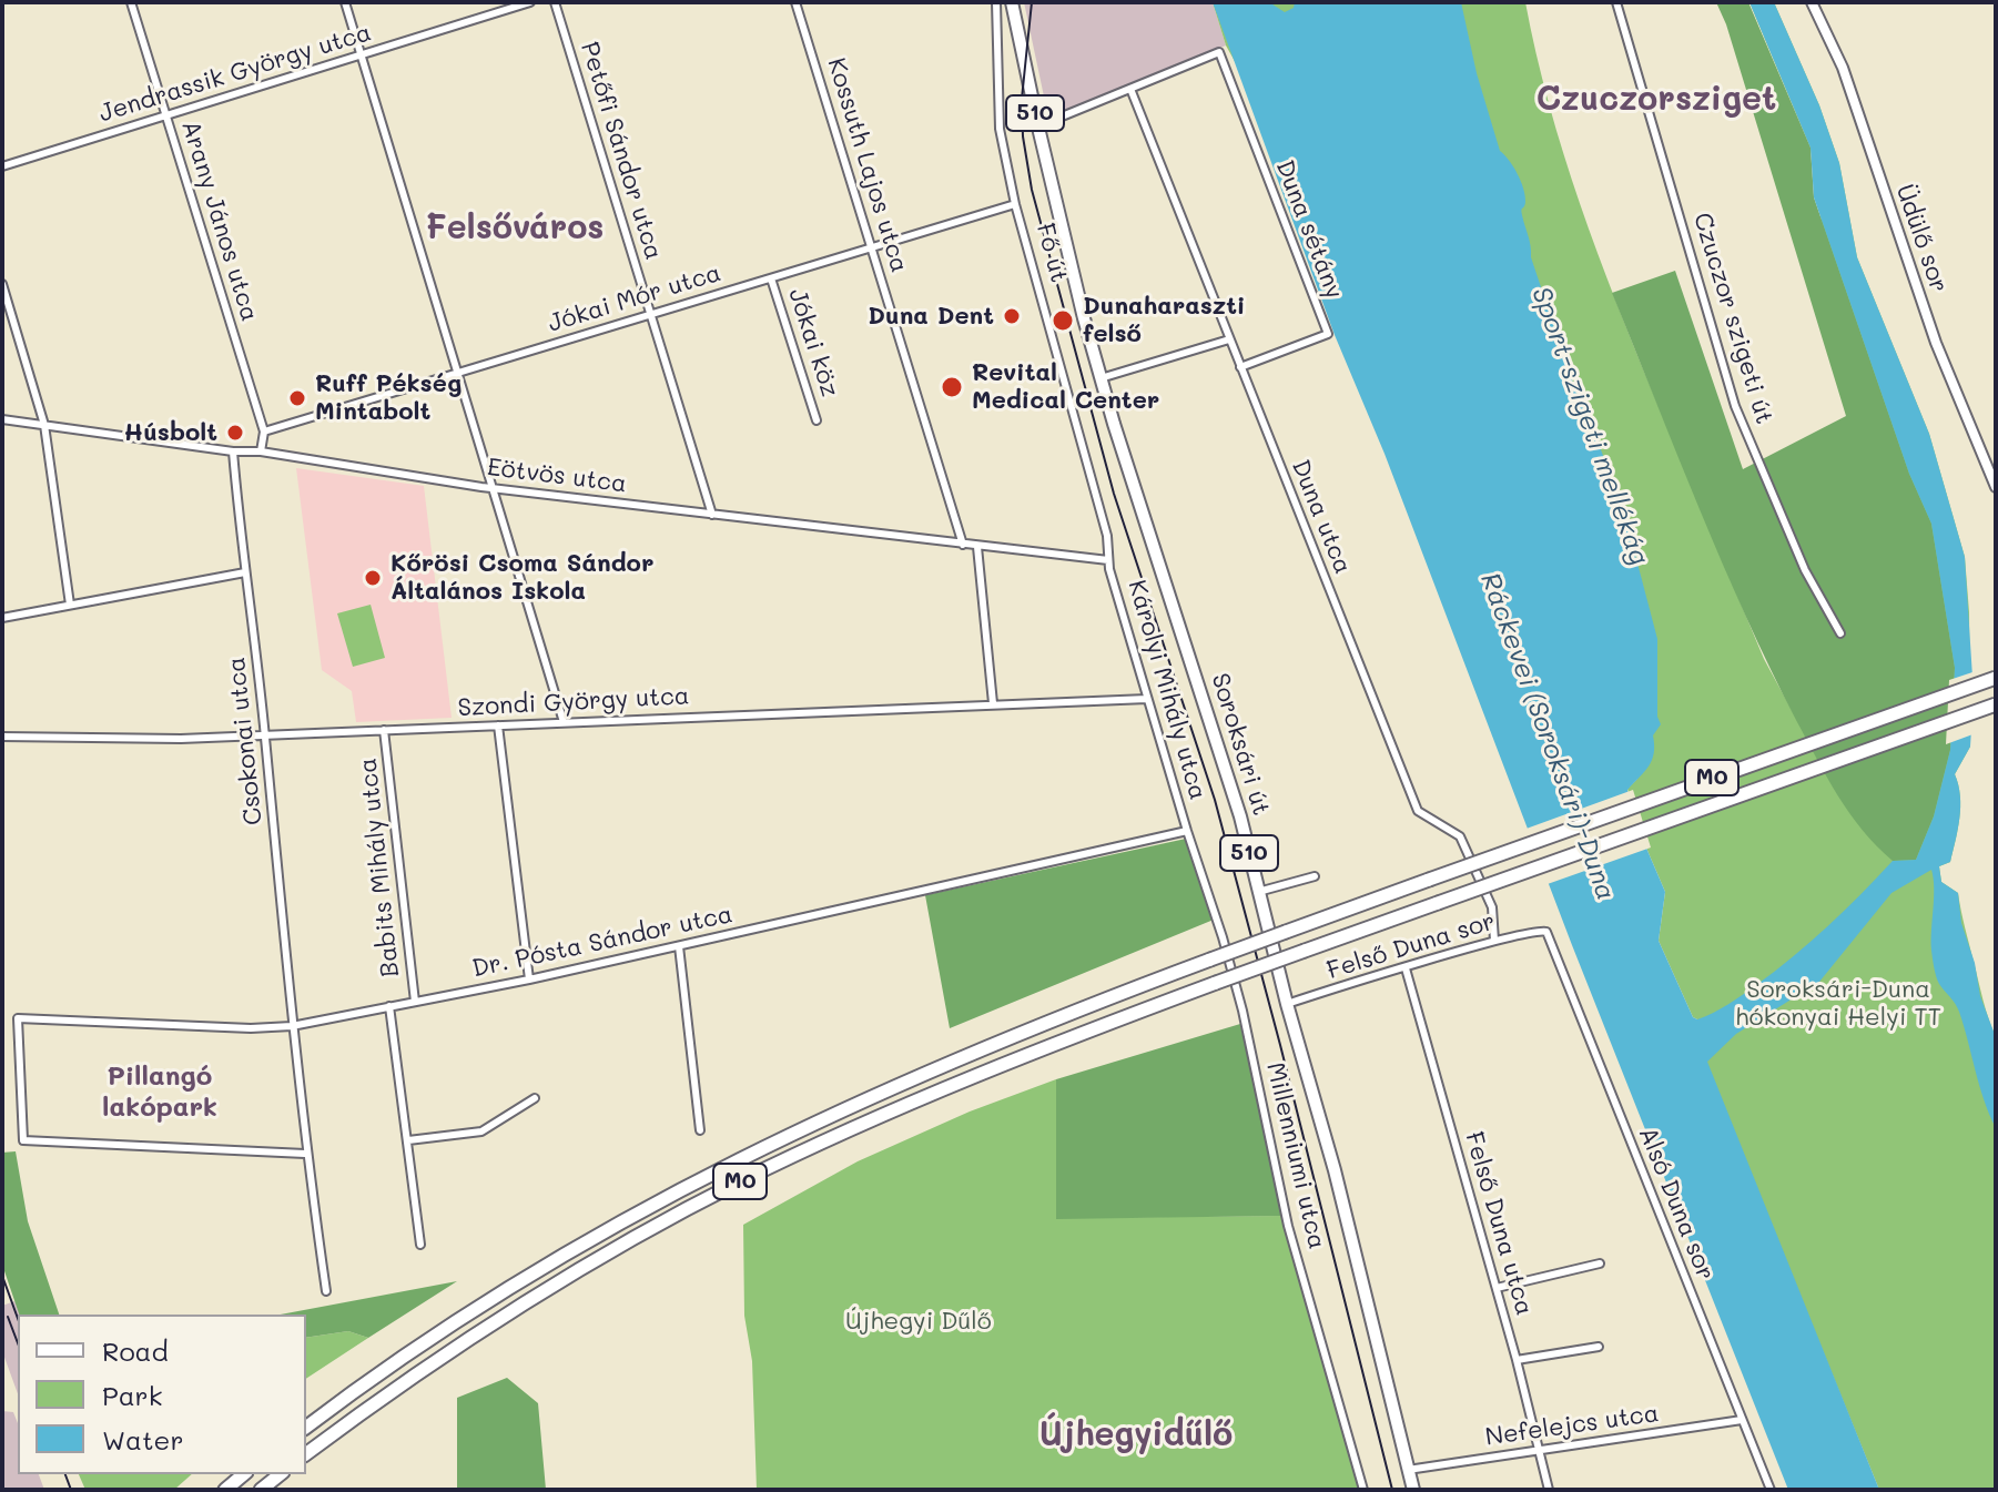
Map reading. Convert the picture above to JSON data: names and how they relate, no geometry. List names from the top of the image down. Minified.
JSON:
{"streets":{"highway":["M0"],"main road":["510","Fő út","Soroksári út"],"street":["Jendrassik György utca","Petőfi Sándor utca","Kossuth Lajos utca","Arany János utca","Duna sétány","Üdülő sor","Jókai Mór utca","Czuczor szigeti út","Jókai köz","Eötvös utca","Duna utca","Károlyi Mihály utca","Szondi György utca","Csokonai utca","Babits Mihály utca","Dr. Pósta Sándor utca","Felső Duna sor","Millenniumi utca","Alsó Duna sor","Felső Duna utca","Nefelejcs utca"]},"crossings":[["Jendrassik György utca","Arany János utca"],["Petőfi Sándor utca","Jókai Mór utca"],["Petőfi Sándor utca","Eötvös utca"],["Kossuth Lajos utca","Jókai Mór utca"],["Kossuth Lajos utca","Eötvös utca"],["Arany János utca","Jókai Mór utca"],["Arany János utca","Eötvös utca"],["Duna sétány","Duna utca"],["Fő út","Jókai Mór utca"],["Fő út","Eötvös utca"],["Fő út","Károlyi Mihály utca"],["Fő út","Soroksári út"],["Jókai Mór utca","Jókai köz"],["Eötvös utca","Károlyi Mihály utca"],["Eötvös utca","Csokonai utca"],["Duna utca","Felső Duna sor"],["Károlyi Mihály utca","Szondi György utca"],["Károlyi Mihály utca","Dr. Pósta Sándor utca"],["Károlyi Mihály utca","Millenniumi utca"],["Szondi György utca","Csokonai utca"],["Szondi György utca","Babits Mihály utca"],["Csokonai utca","Dr. Pósta Sándor utca"],["Soroksári út","Felső Duna sor"],["Soroksári út","Nefelejcs utca"],["Babits Mihály utca","Dr. Pósta Sándor utca"],["Dr. Pósta Sándor utca","Millenniumi utca"],["Felső Duna sor","Alsó Duna sor"],["Felső Duna sor","Felső Duna utca"],["Alsó Duna sor","Nefelejcs utca"],["Felső Duna utca","Nefelejcs utca"]],"districts":["Czuczorsziget","Felsőváros","Pillangó lakópark","Újhegyidűlő"],"water":["Sport-szigeti mellékág","Ráckevei (Soroksári)-Duna"],"parks":["Soroksári-Duna hókonyai Helyi TT","Újhegyi Dűlő"],"places":["Duna Dent","Dunaharaszti felső","Revital Medical Center","Ruff Pékség Mintabolt","Húsbolt","Kőrösi Csoma Sándor Általános Iskola"],"legend":["Road","Park","Water"]}
